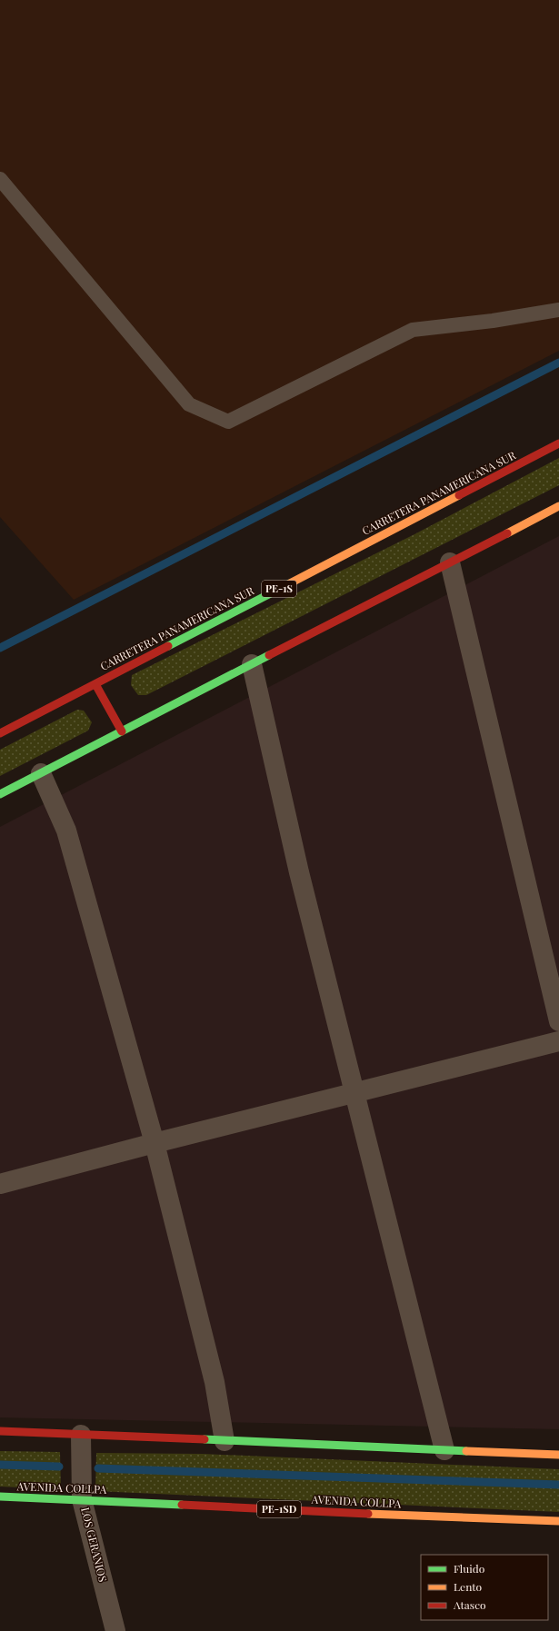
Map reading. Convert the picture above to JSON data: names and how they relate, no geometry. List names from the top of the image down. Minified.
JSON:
{"streets":{"highway":["CARRETERA PANAMERICANA SUR","PE-1S","AVENIDA COLLPA","PE-1SD"],"street":["LOS GERANIOS"]},"crossings":[["AVENIDA COLLPA","LOS GERANIOS"]],"legend":["Fluido","Lento","Atasco"]}
